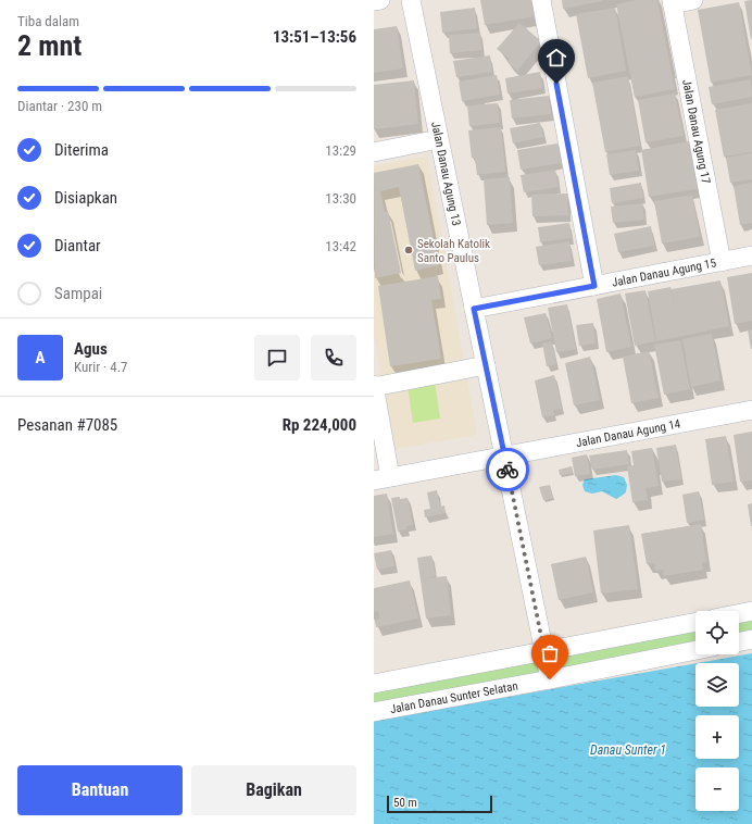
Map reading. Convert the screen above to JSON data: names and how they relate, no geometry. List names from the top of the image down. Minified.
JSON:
{"streets":{"street":["Jalan Danau Agung 17","Jalan Danau Agung 13","Jalan Danau Agung 15","Jalan Danau Agung 14","Jalan Danau Sunter Selatan"]},"crossings":[["Jalan Danau Agung 17","Jalan Danau Agung 15"],["Jalan Danau Agung 13","Jalan Danau Agung 15"],["Jalan Danau Agung 13","Jalan Danau Agung 14"],["Jalan Danau Agung 13","Jalan Danau Sunter Selatan"]],"water":["Danau Sunter 1"],"places":["Sekolah Katolik Santo Paulus"],"scale_bar":"50 m","page":{"heading":["2 mnt","Tiba dalam","13:51–13:56"],"panel":["Agus","Kurir · 4.7","Pesanan #7085","Rp 224,000"],"bar":"Diantar · 230 m","list":[["Diterima","13:29"],["Disiapkan","13:30"],["Diantar","13:42"],"Sampai"],"round":"A","map_buttons":["+","−"],"buttons":["Bantuan","Bagikan"],"scale":"50 m"}}
